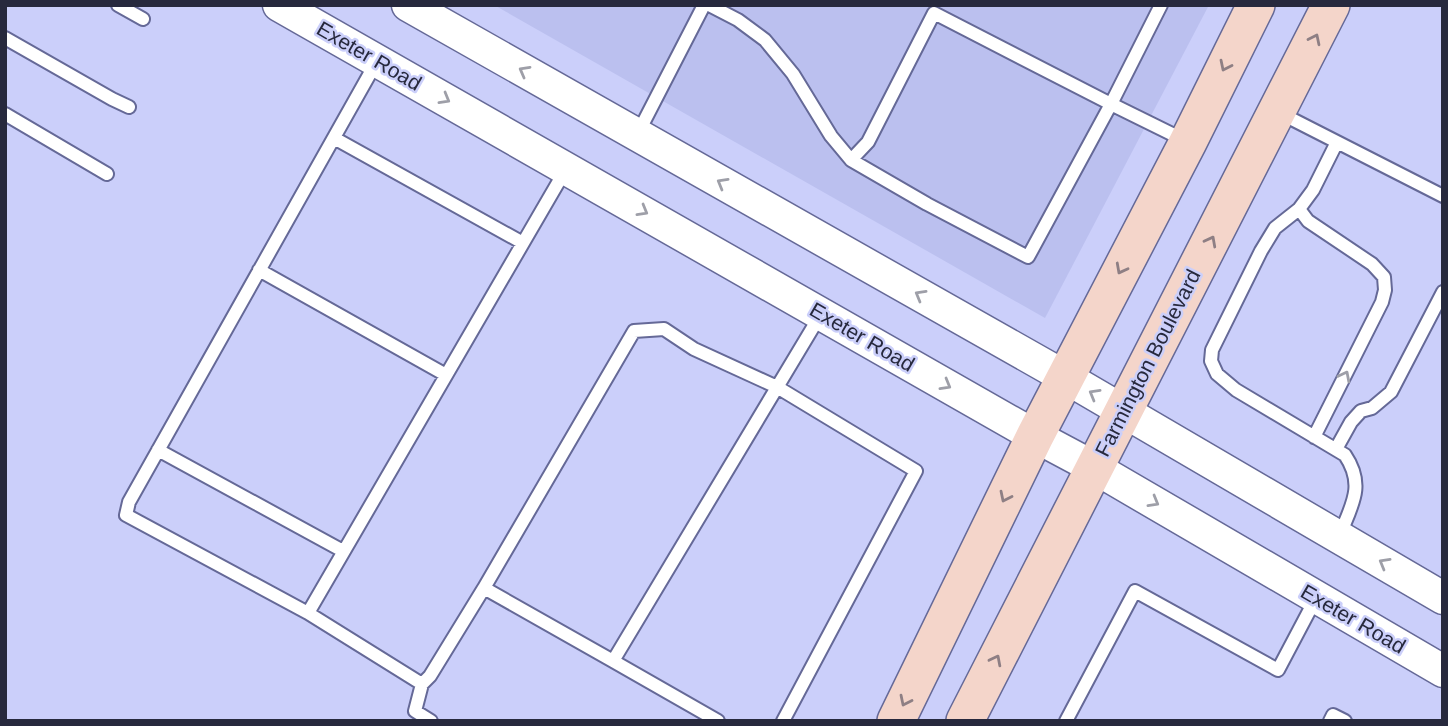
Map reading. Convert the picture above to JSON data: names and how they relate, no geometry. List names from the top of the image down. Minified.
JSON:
{"streets":{"main road":["Farmington Boulevard"],"street":["Exeter Road"]},"crossings":[["Exeter Road","Farmington Boulevard"]]}
